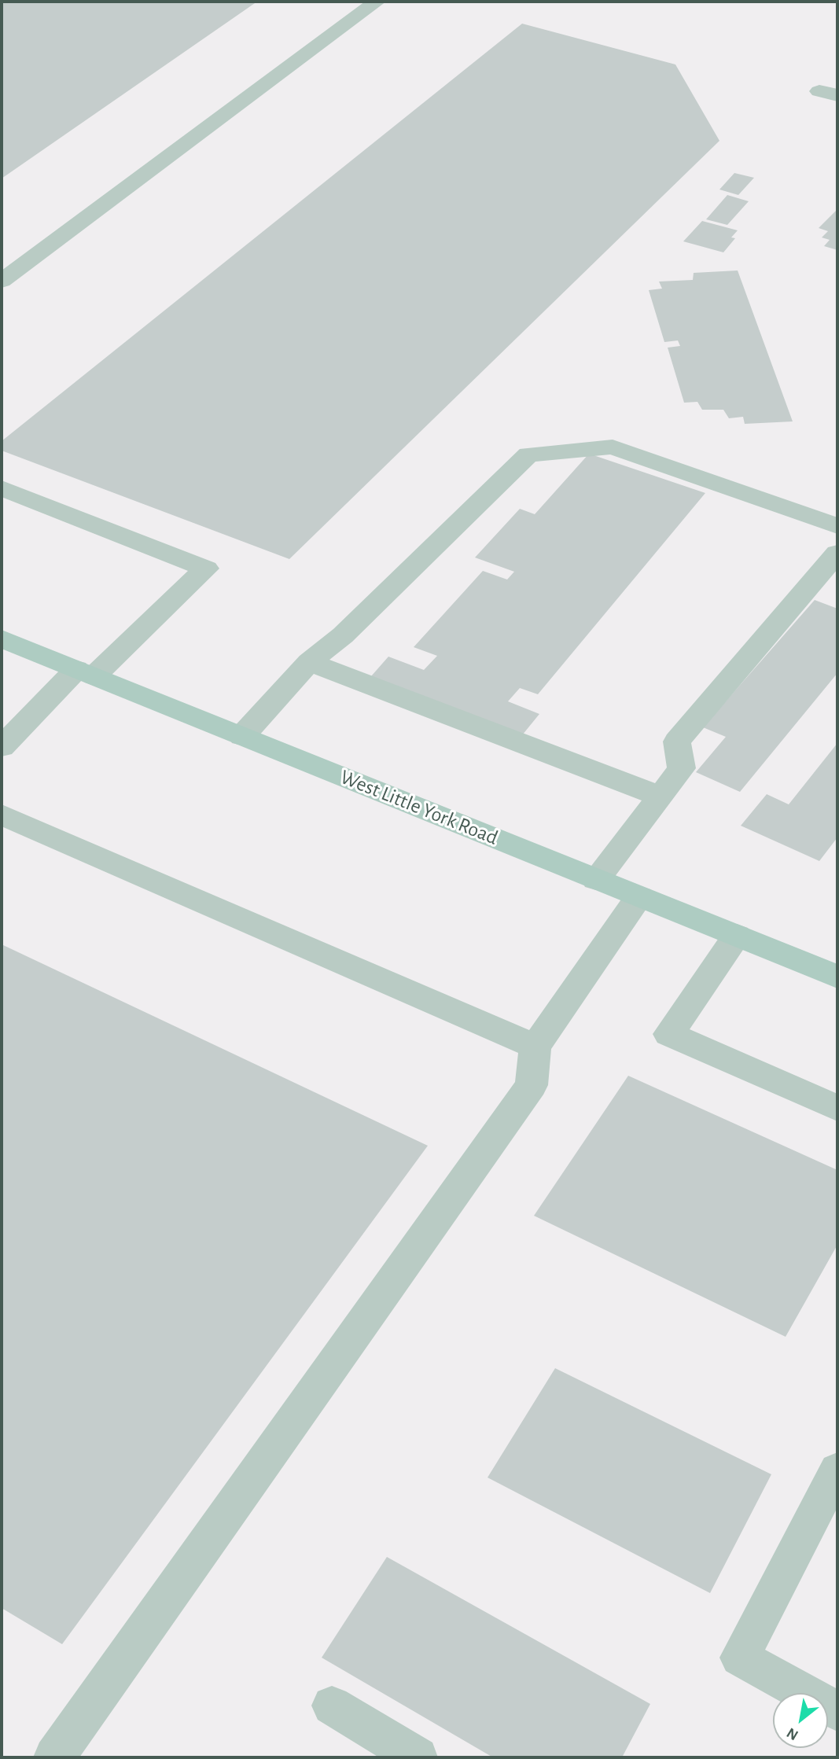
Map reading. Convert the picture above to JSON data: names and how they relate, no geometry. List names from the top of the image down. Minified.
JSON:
{"streets":{"main road":["West Little York Road"]},"north":"bottom left"}
